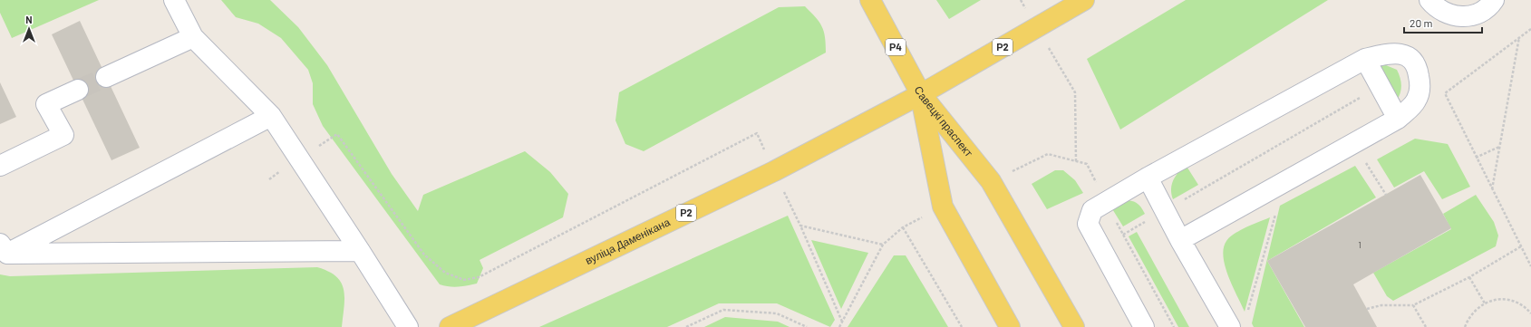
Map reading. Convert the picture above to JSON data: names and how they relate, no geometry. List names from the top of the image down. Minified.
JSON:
{"streets":{"main road":["Р4","Р2","Савецкі праспект","вуліца Даменікана"]},"crossings":[["Р4","Р2"],["Р4","Савецкі праспект"],["Р4","вуліца Даменікана"],["Р2","Савецкі праспект"],["Р2","вуліца Даменікана"],["Савецкі праспект","вуліца Даменікана"]],"house_numbers":["1"],"scale_bar":"20 m","north":"top"}
